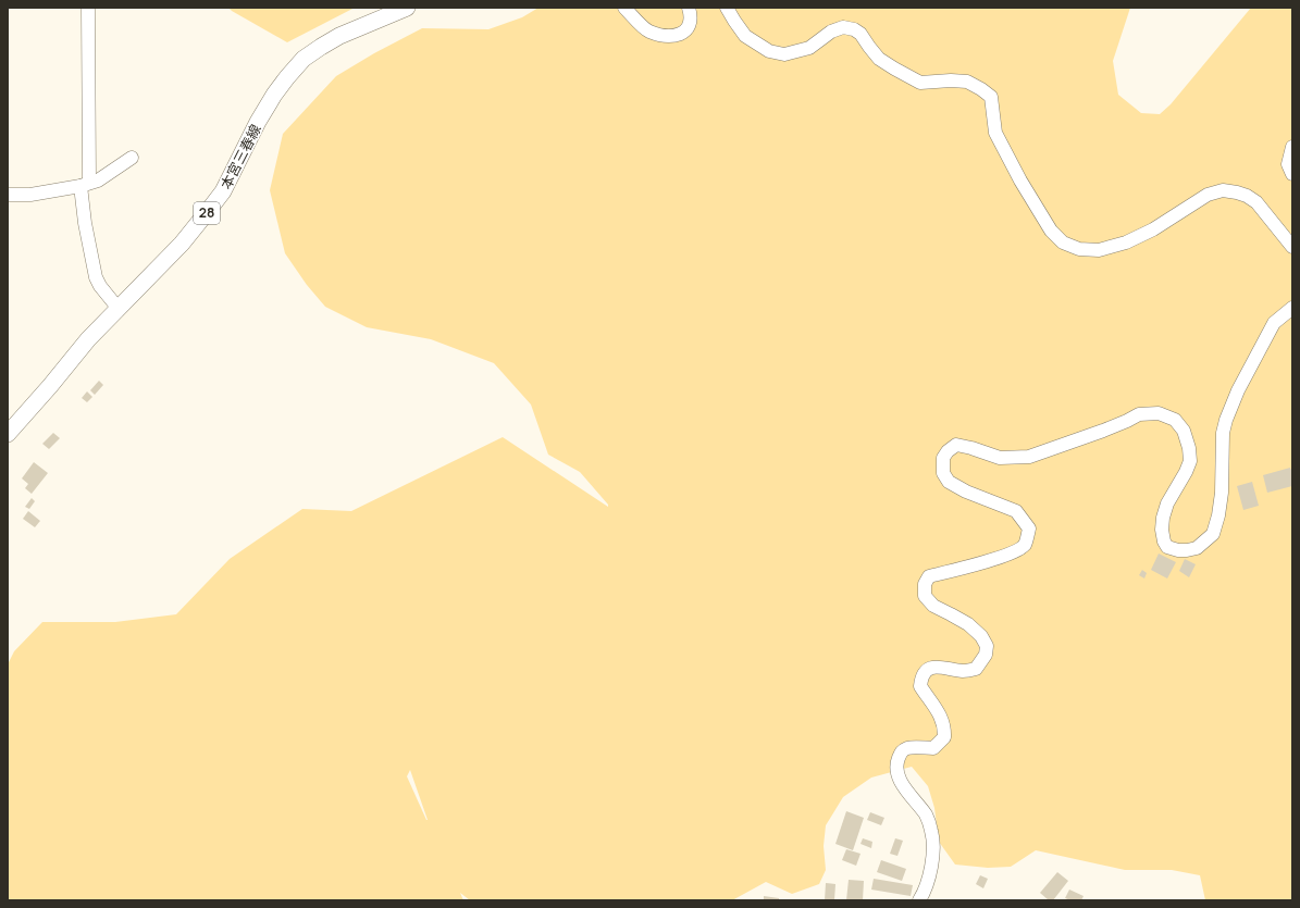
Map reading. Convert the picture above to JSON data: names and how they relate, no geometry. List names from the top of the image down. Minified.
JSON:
{"streets":{"main road":["本宮三春線","28"]}}
